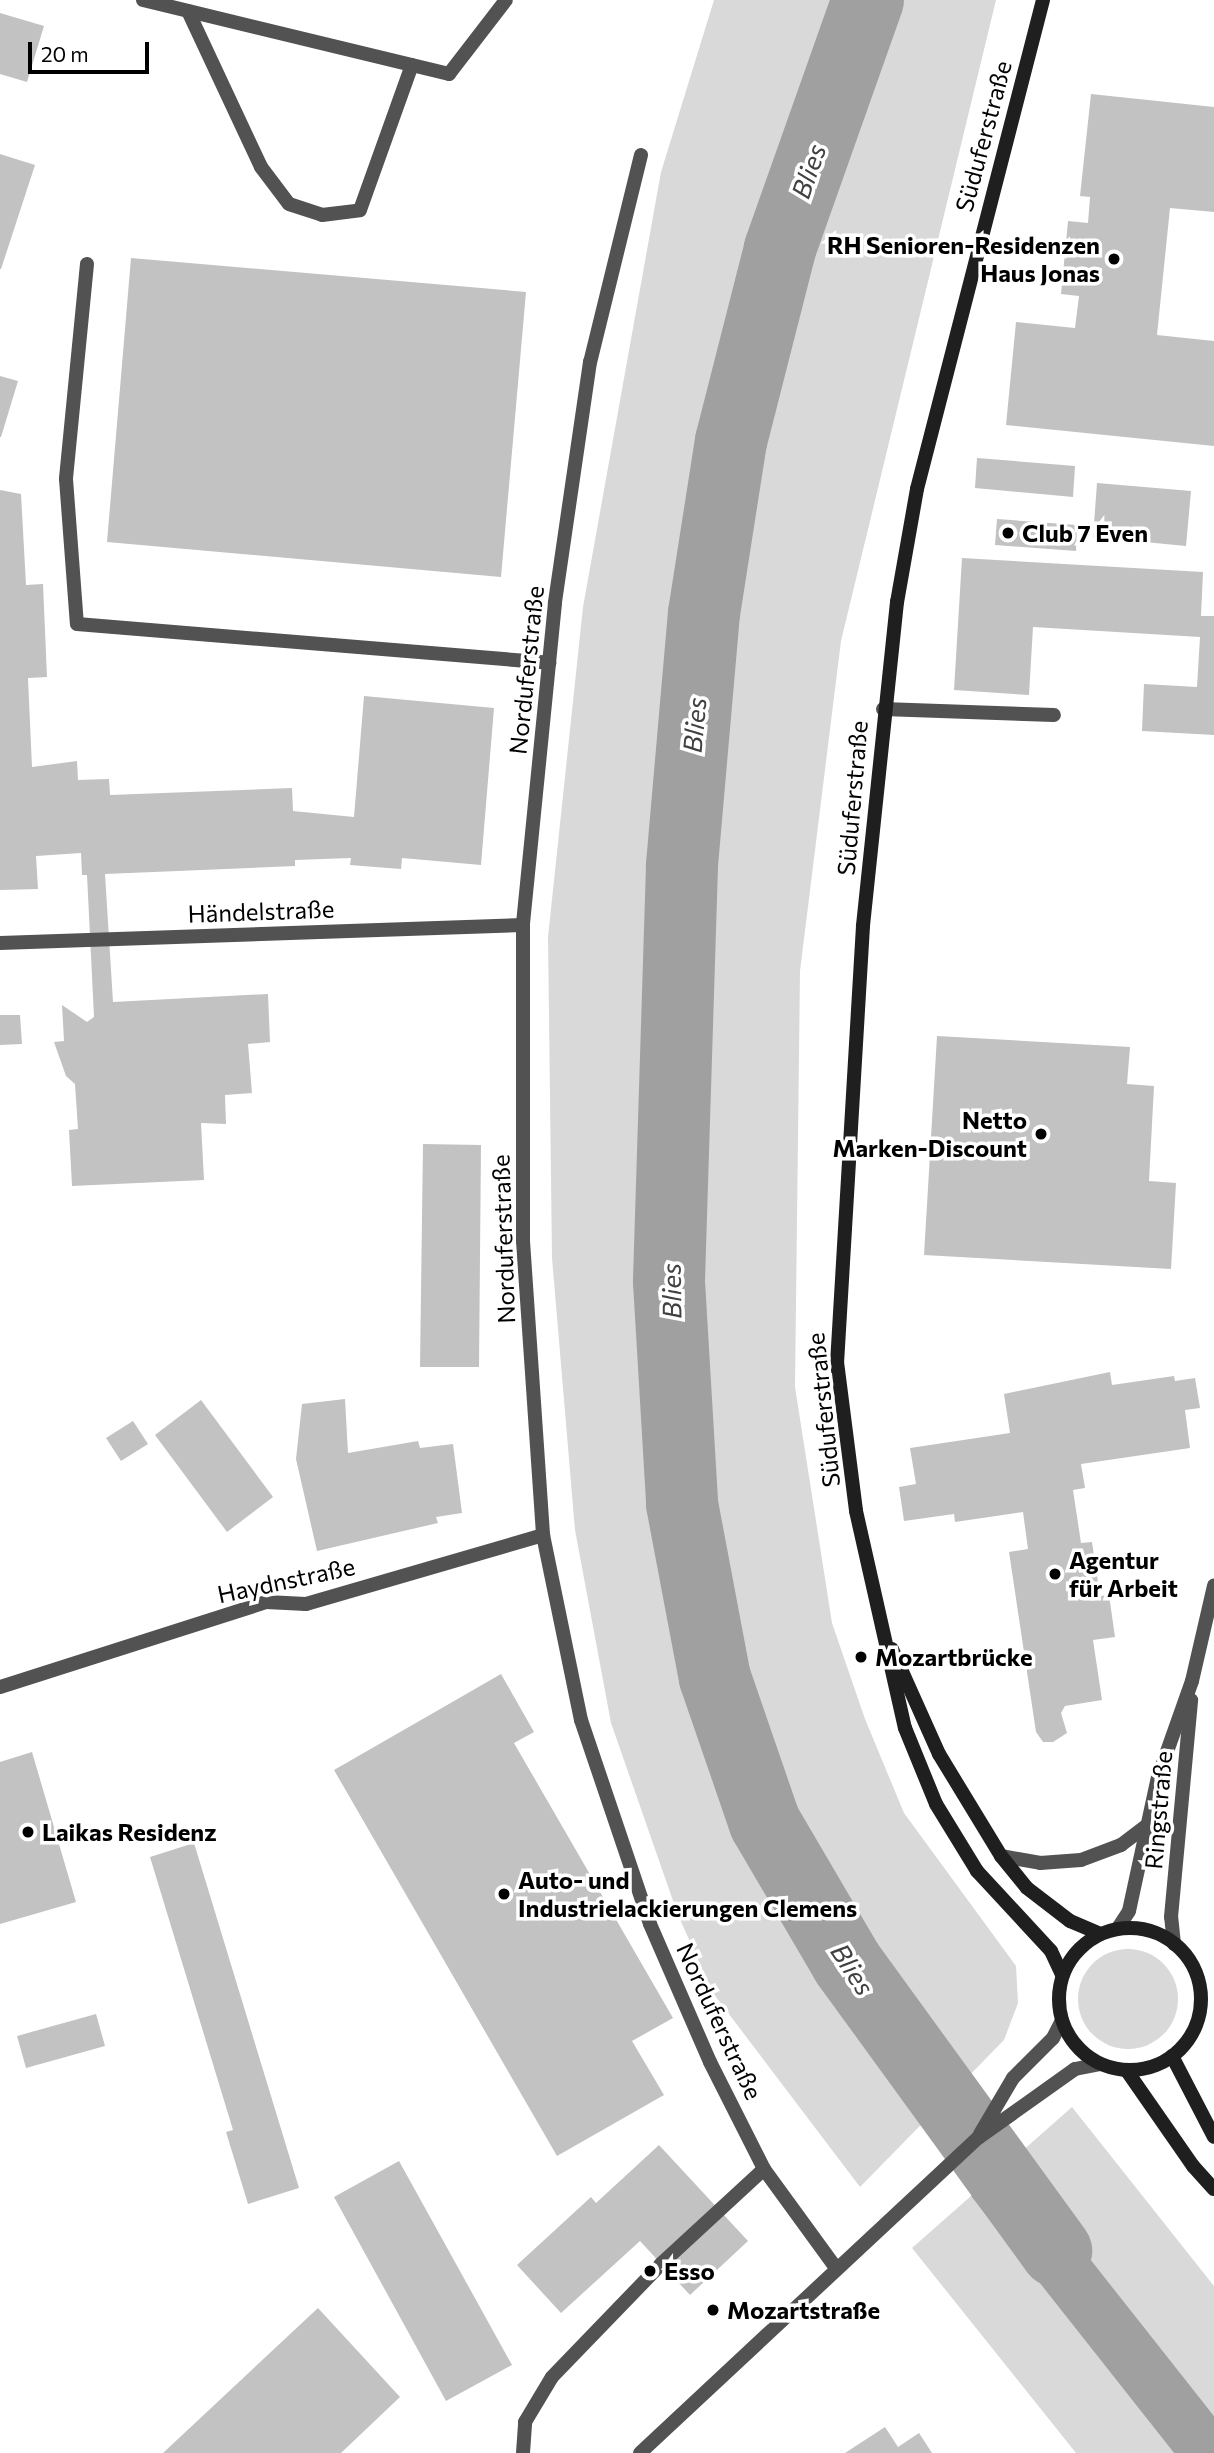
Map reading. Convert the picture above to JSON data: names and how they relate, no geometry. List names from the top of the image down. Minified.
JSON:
{"streets":{"main road":["Süduferstraße"],"street":["Norduferstraße","Händelstraße","Haydnstraße","Ringstraße"]},"crossings":[["Süduferstraße","Ringstraße"],["Norduferstraße","Händelstraße"],["Norduferstraße","Haydnstraße"]],"water":["Blies"],"places":["RH Senioren-Residenzen Haus Jonas","Club 7 Even","Netto Marken-Discount","Agentur für Arbeit","Mozartbrücke","Laikas Residenz","Auto- und Industrielackierungen Clemens","Esso","Mozartstraße"],"scale_bar":"20 m"}
